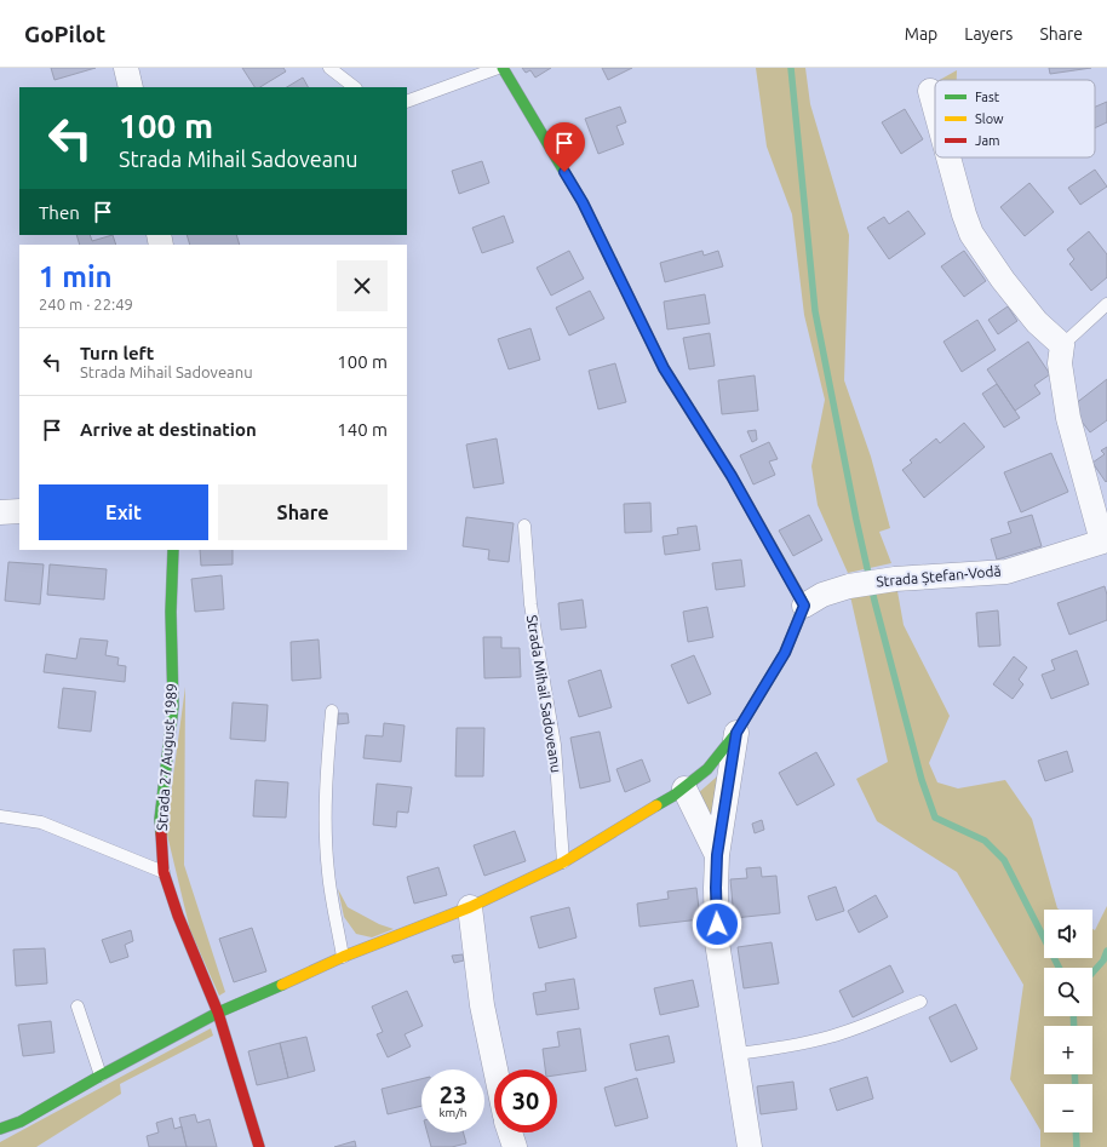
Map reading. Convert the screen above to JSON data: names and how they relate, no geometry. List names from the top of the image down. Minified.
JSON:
{"streets":{"street":["Strada Ștefan-Vodă","Strada 27 August 1989"],"lane":["Strada Mihail Sadoveanu"]},"legend":["Fast","Slow","Jam"],"page":{"header":"GoPilot","nav":["Map","Layers","Share"],"turn":["100 m","Strada Mihail Sadoveanu"],"then":"Then","heading":["1 min","240 m · 22:49"],"list":[{"name":"Turn left","note":"Strada Mihail Sadoveanu","value":"100 m"},{"name":"Arrive at destination","value":"140 m"}],"buttons":["Exit","Share"],"map_buttons":["+","−"],"speed":"23 km/h","limit":"30"}}
